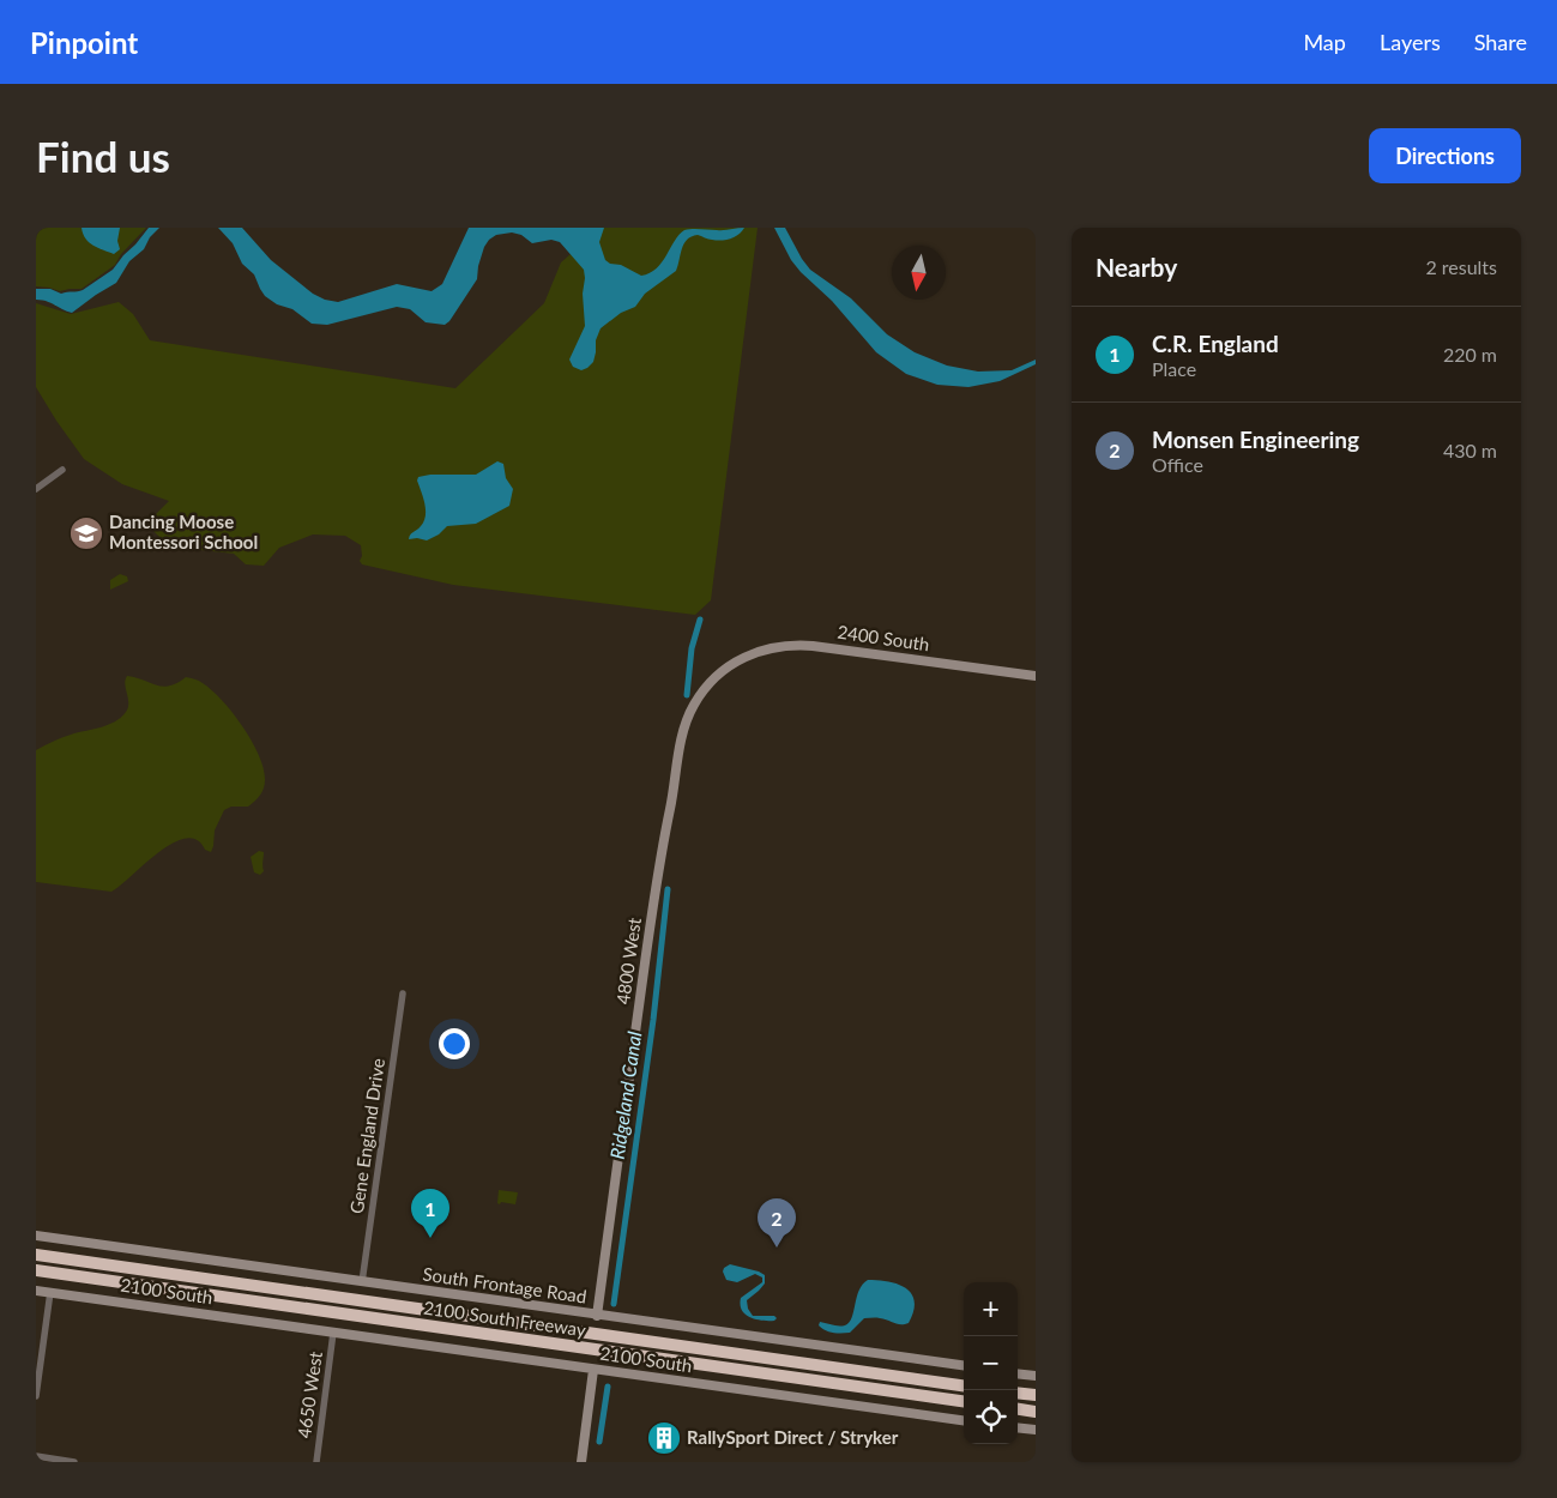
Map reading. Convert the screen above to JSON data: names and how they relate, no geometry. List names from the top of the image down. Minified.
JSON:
{"streets":{"highway":["2100 South Freeway"],"street":["2400 South","4800 West","Gene England Drive","South Frontage Road","2100 South","4650 West"]},"crossings":[["2400 South","4800 West"],["4800 West","South Frontage Road"],["Gene England Drive","South Frontage Road"],["2100 South","4650 West"]],"water":["Ridgeland Canal"],"places":{"school or university":["Dancing Moose Montessori School"],"building":["RallySport Direct / Stryker"]},"north":"bottom","page":{"header":"Pinpoint","nav":["Map","Layers","Share"],"buttons":"Directions","title":"Find us","heading":["Nearby","2 results"],"list":[{"mark":"1","name":"C.R. England","note":"Place","value":"220 m"},{"mark":"2","name":"Monsen Engineering","note":"Office","value":"430 m"}],"pins":["1","2"],"map_buttons":["+","−"]}}
